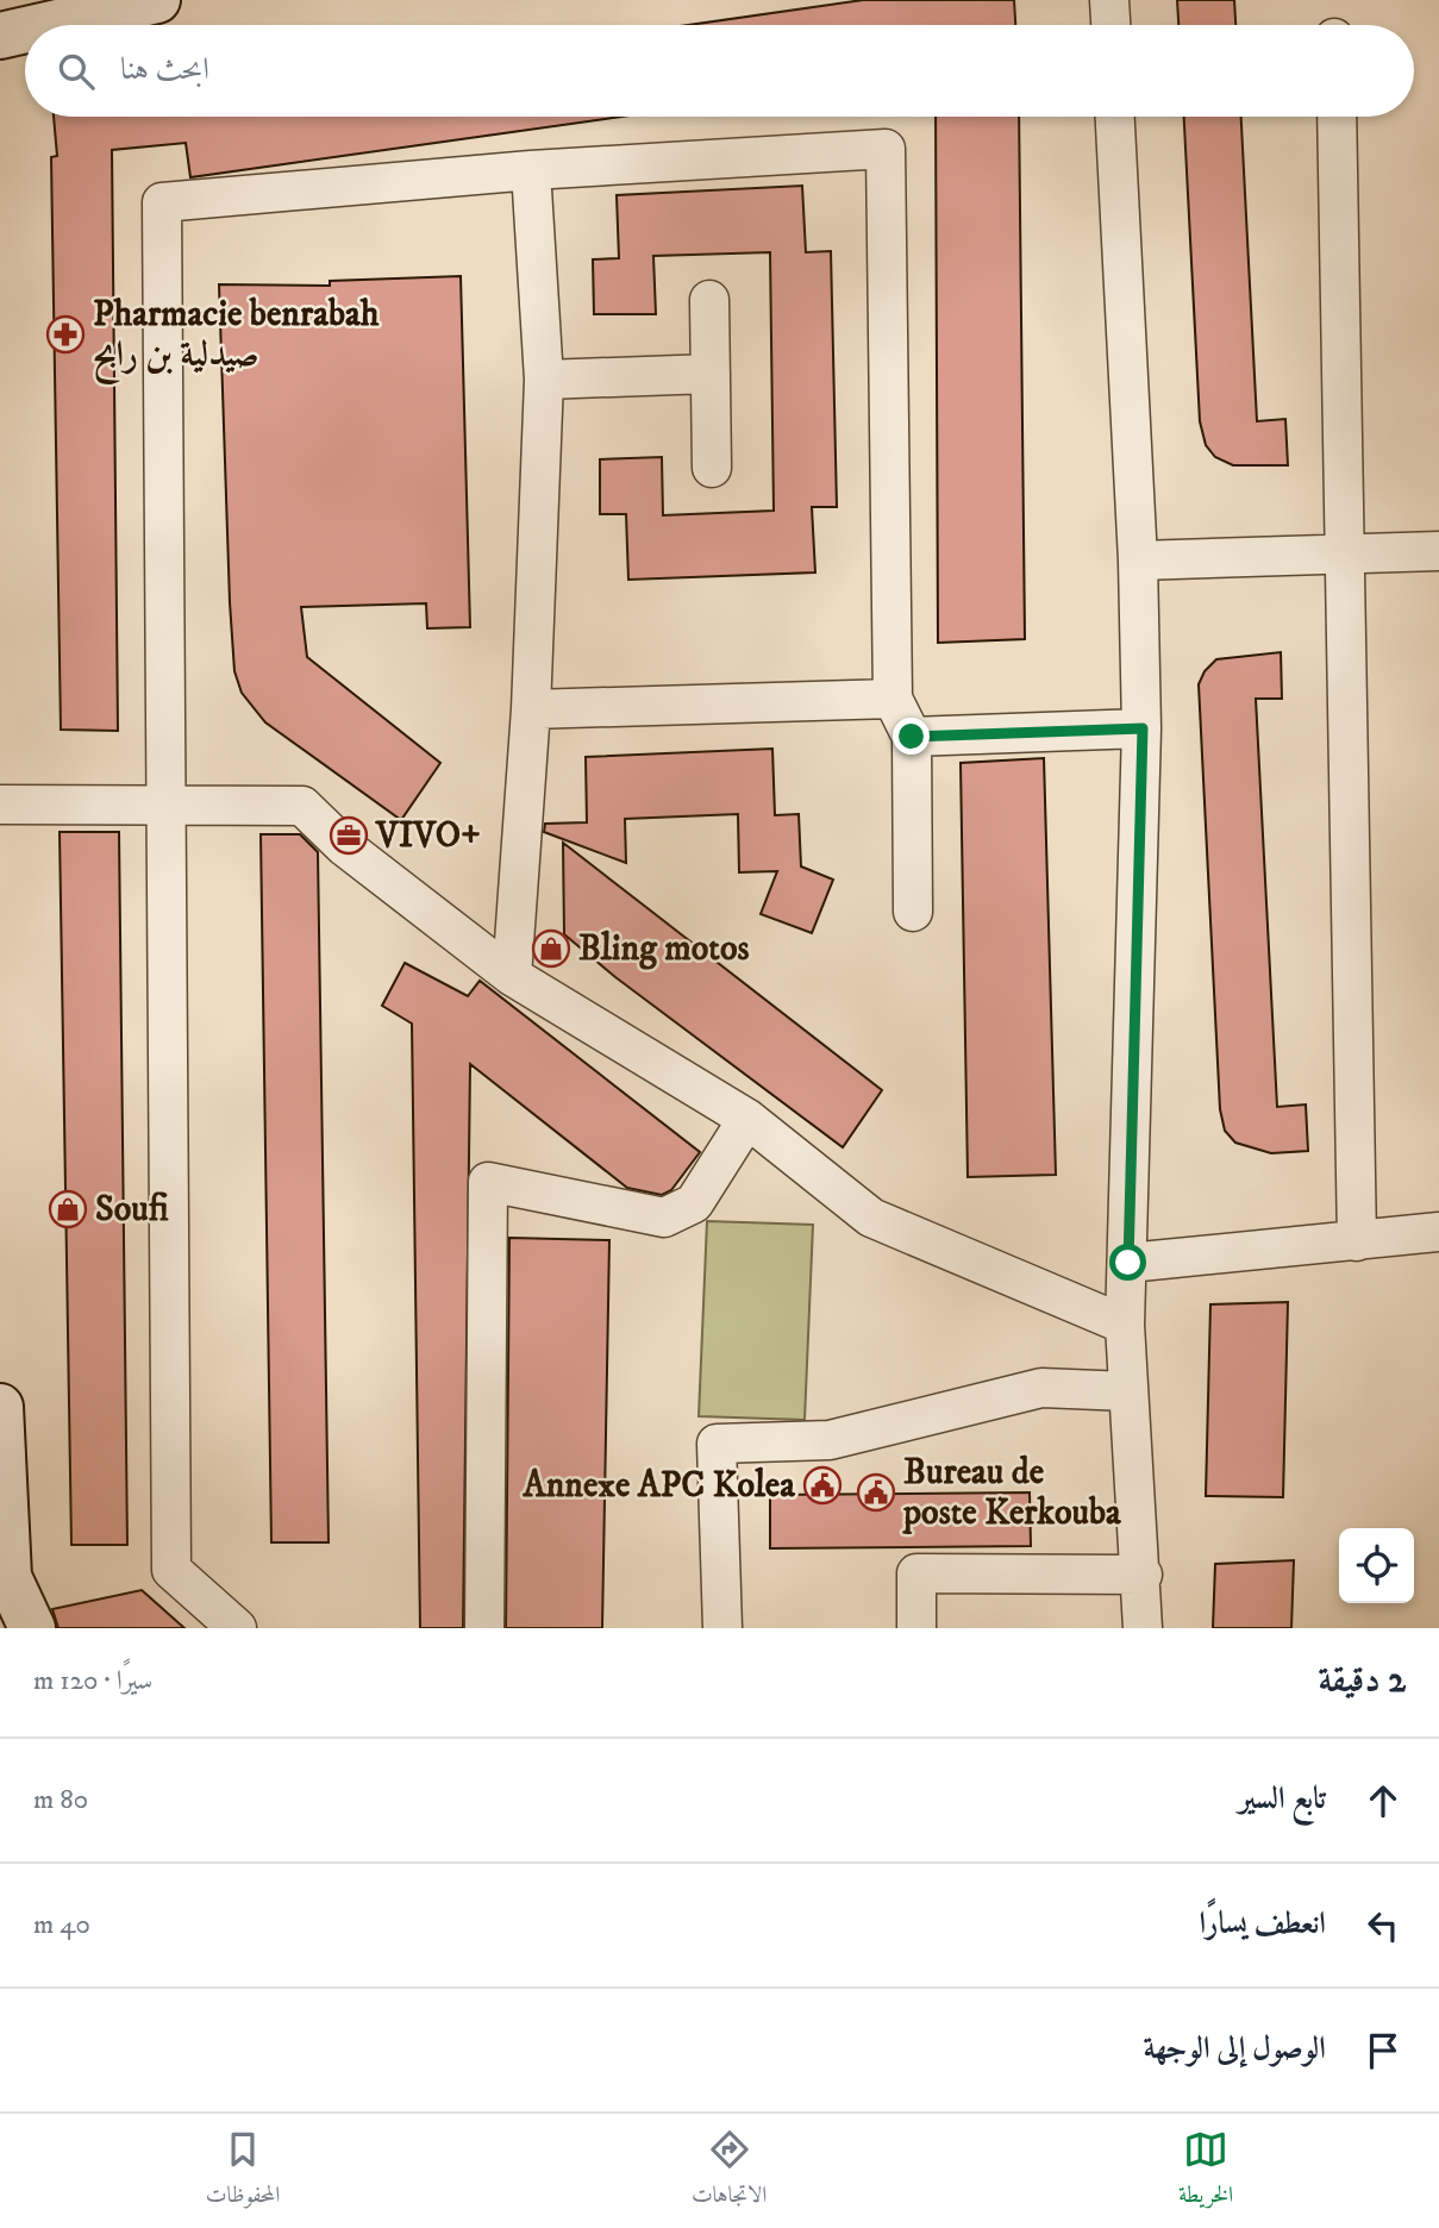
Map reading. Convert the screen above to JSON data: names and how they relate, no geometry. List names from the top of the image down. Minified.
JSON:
{"places":{"pharmacy":["Pharmacie benrabah صيدلية بن رابح"],"office":["VIVO+"],"shop":["Bling motos","Soufi"],"public building":["Annexe APC Kolea","Bureau de poste Kerkouba"]},"page":{"search":"ابحث هنا","heading":["2 دقيقة","سيرًا · 120 m"],"list":[["تابع السير","80 m"],["انعطف يسارًا","40 m"],"الوصول إلى الوجهة"],"nav":["الخريطة","الاتجاهات","المحفوظات"]}}
